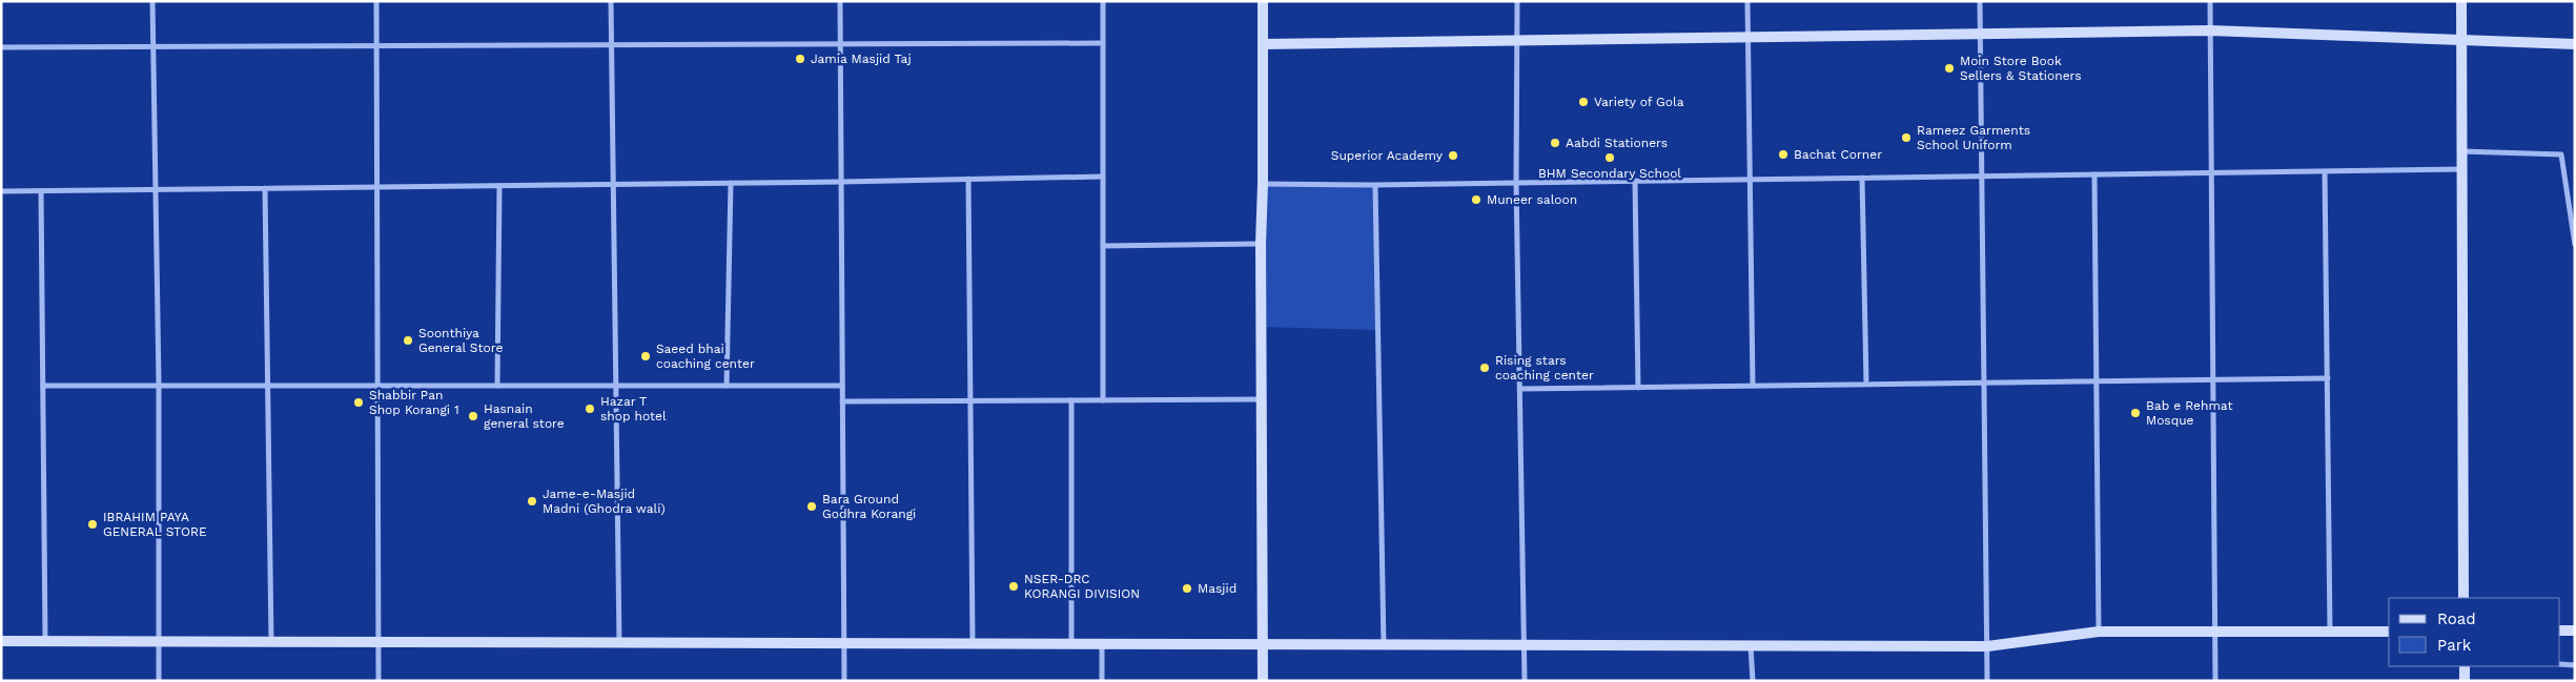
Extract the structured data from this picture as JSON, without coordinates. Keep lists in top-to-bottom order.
{
  "places": [
    "Jamia Masjid Taj",
    "Moin Store Book Sellers & Stationers",
    "Variety of Gola",
    "Rameez Garments School Uniform",
    "Aabdi Stationers",
    "Bachat Corner",
    "Superior Academy",
    "BHM Secondary School",
    "Muneer saloon",
    "Soonthiya General Store",
    "Saeed bhai coaching center",
    "Rising stars coaching center",
    "Shabbir Pan Shop Korangi 1",
    "Hazar T shop hotel",
    "Bab e Rehmat Mosque",
    "Hasnain general store",
    "Jame-e-Masjid Madni (Ghodra wali)",
    "Bara Ground Godhra Korangi",
    "IBRAHIM PAYA GENERAL STORE",
    "NSER-DRC KORANGI DIVISION",
    "Masjid"
  ],
  "legend": ["Road", "Park"]
}
